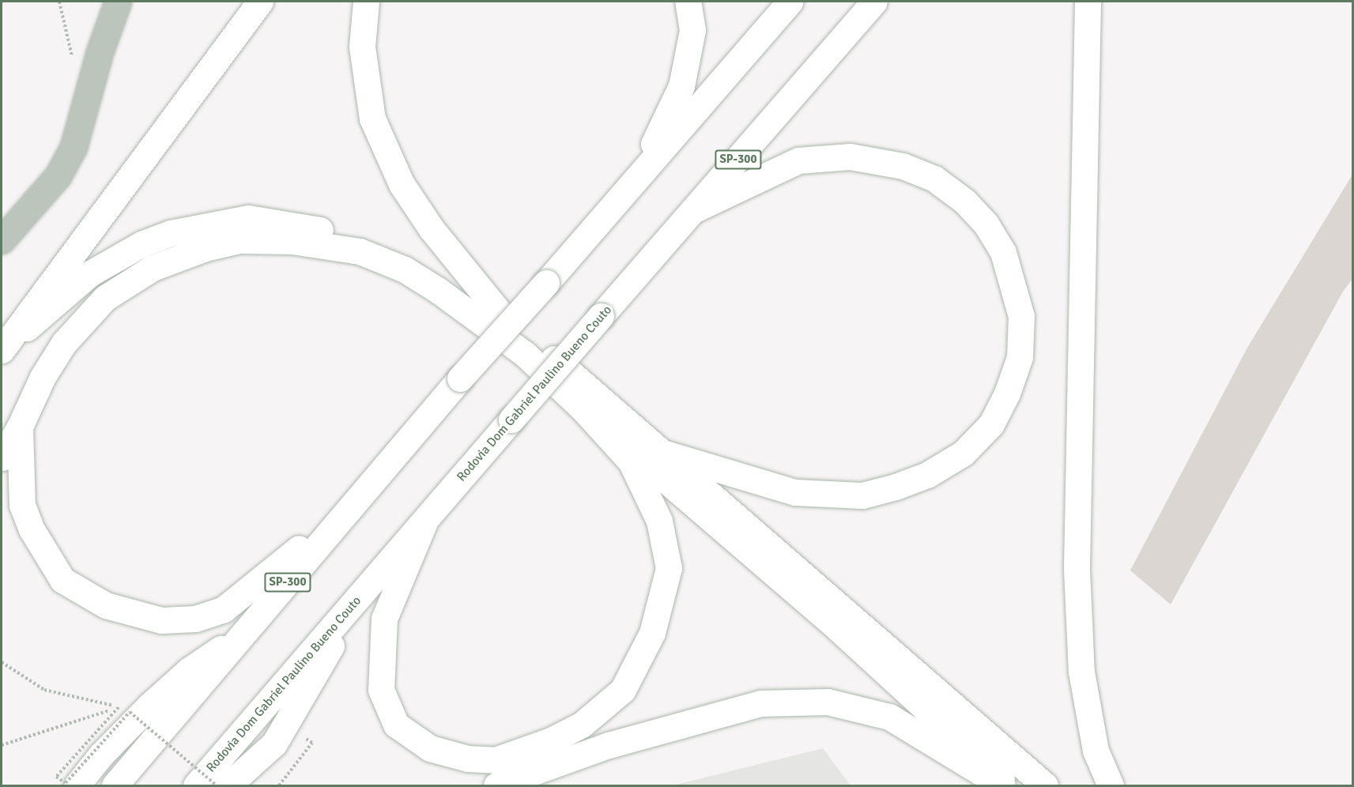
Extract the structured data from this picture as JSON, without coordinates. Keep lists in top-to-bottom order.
{
  "streets": {
    "main road": ["SP-300", "Rodovia Dom Gabriel Paulino Bueno Couto"]
  }
}
